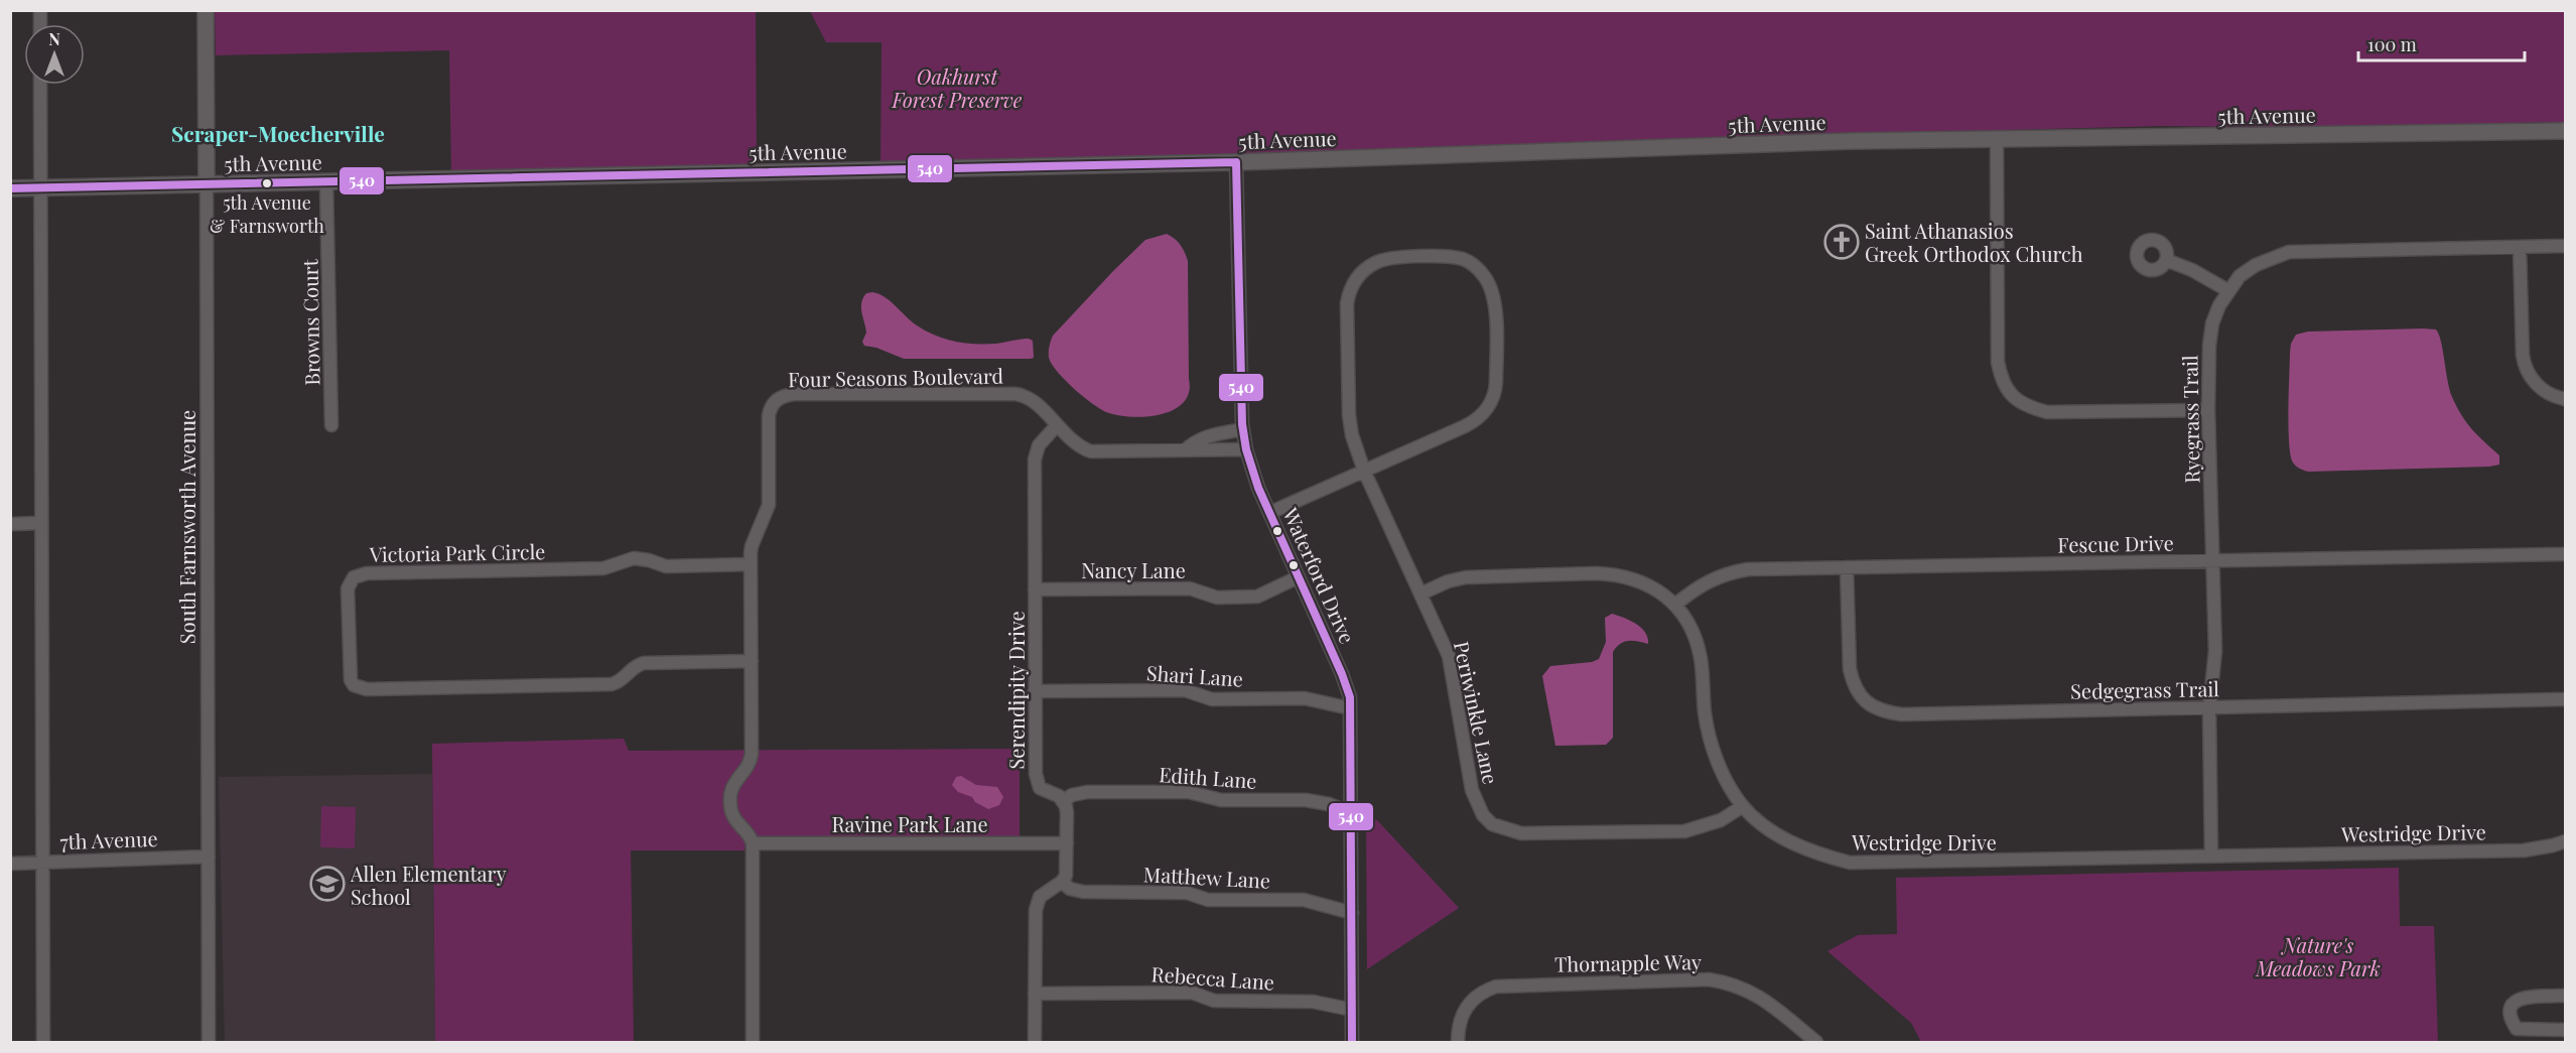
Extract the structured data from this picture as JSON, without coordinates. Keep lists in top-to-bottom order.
{
  "streets": {
    "street": [
      "5th Avenue",
      "Browns Court",
      "Four Seasons Boulevard",
      "Ryegrass Trail",
      "South Farnsworth Avenue",
      "Fescue Drive",
      "Victoria Park Circle",
      "Nancy Lane",
      "Waterford Drive",
      "Shari Lane",
      "Sedgegrass Trail",
      "Serendipity Drive",
      "Periwinkle Lane",
      "Edith Lane",
      "Ravine Park Lane",
      "Westridge Drive",
      "7th Avenue",
      "Matthew Lane",
      "Thornapple Way",
      "Rebecca Lane"
    ]
  },
  "crossings": [
    ["5th Avenue", "Browns Court"],
    ["5th Avenue", "South Farnsworth Avenue"],
    ["5th Avenue", "Waterford Drive"],
    ["Four Seasons Boulevard", "Victoria Park Circle"],
    ["Four Seasons Boulevard", "Waterford Drive"],
    ["Four Seasons Boulevard", "Serendipity Drive"],
    ["Four Seasons Boulevard", "Ravine Park Lane"],
    ["Ryegrass Trail", "Fescue Drive"],
    ["Ryegrass Trail", "Sedgegrass Trail"],
    ["Ryegrass Trail", "Westridge Drive"],
    ["South Farnsworth Avenue", "7th Avenue"],
    ["Fescue Drive", "Sedgegrass Trail"],
    ["Fescue Drive", "Westridge Drive"],
    ["Nancy Lane", "Waterford Drive"],
    ["Nancy Lane", "Serendipity Drive"],
    ["Waterford Drive", "Shari Lane"],
    ["Waterford Drive", "Edith Lane"],
    ["Waterford Drive", "Matthew Lane"],
    ["Waterford Drive", "Rebecca Lane"],
    ["Shari Lane", "Serendipity Drive"],
    ["Serendipity Drive", "Edith Lane"],
    ["Periwinkle Lane", "Westridge Drive"]
  ],
  "districts": ["Scraper-Moecherville"],
  "parks": ["Oakhurst Forest Preserve", "Nature's Meadows Park"],
  "places": {
    "other": ["5th Avenue & Farnsworth"],
    "church": ["Saint Athanasios Greek Orthodox Church"],
    "school or university": ["Allen Elementary School"]
  },
  "lines": ["transit line 540"],
  "scale_bar": "100 m",
  "north": "top"
}
